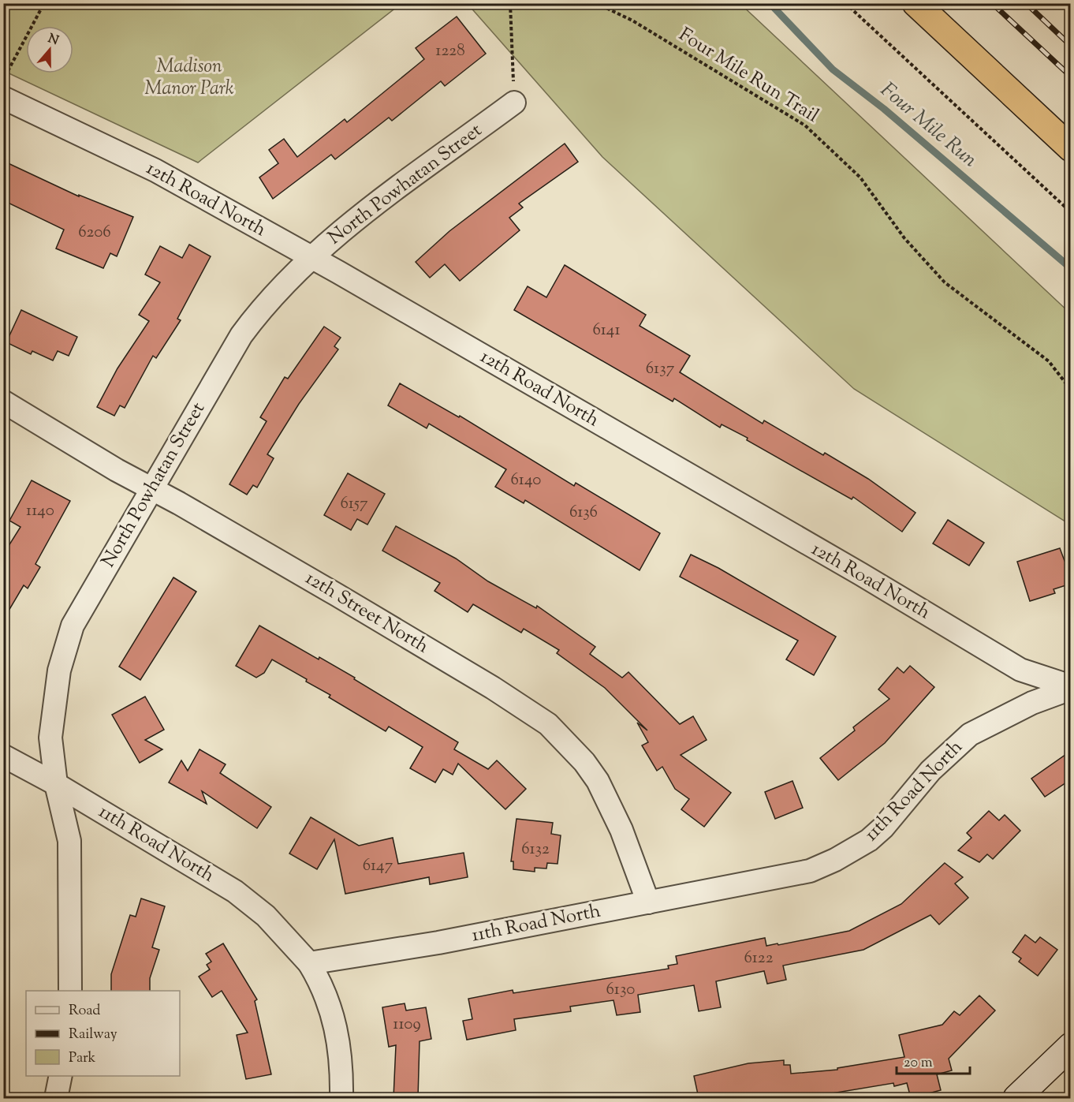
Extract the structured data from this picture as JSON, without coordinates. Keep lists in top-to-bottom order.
{
  "streets": {
    "street": [
      "North Powhatan Street",
      "12th Road North",
      "12th Street North",
      "11th Road North"
    ],
    "path": ["Four Mile Run Trail"]
  },
  "crossings": [
    ["North Powhatan Street", "12th Road North"],
    ["North Powhatan Street", "12th Street North"],
    ["North Powhatan Street", "11th Road North"],
    ["12th Road North", "11th Road North"],
    ["12th Street North", "11th Road North"]
  ],
  "water": ["Four Mile Run"],
  "parks": ["Madison Manor Park"],
  "house_numbers": [
    "1228",
    "6206",
    "6141",
    "6137",
    "6140",
    "6157",
    "1140",
    "6136",
    "6132",
    "6147",
    "6122",
    "6130",
    "1109"
  ],
  "legend": ["Road", "Railway", "Park"],
  "scale_bar": "20 m",
  "north": "top"
}
